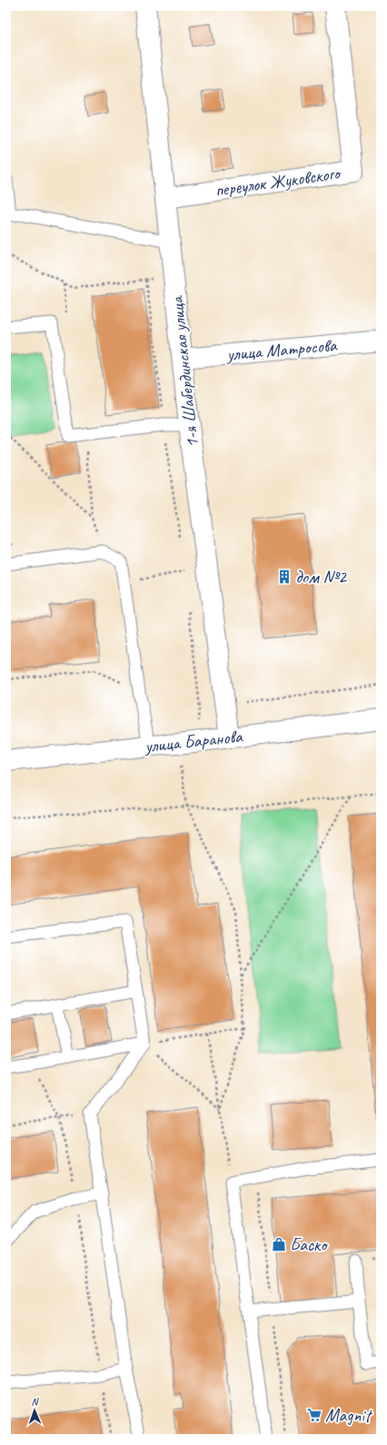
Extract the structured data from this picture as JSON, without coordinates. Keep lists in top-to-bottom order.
{
  "streets": {
    "street": [
      "переулок Жуковского",
      "улица Матросова",
      "1-я Шабердинская улица",
      "улица Баранова"
    ]
  },
  "crossings": [
    ["переулок Жуковского", "1-я Шабердинская улица"],
    ["улица Матросова", "1-я Шабердинская улица"],
    ["1-я Шабердинская улица", "улица Баранова"]
  ],
  "places": {
    "building": ["дом №2"],
    "shop": ["Баско"],
    "supermarket": ["Magnit"]
  },
  "north": "top"
}
